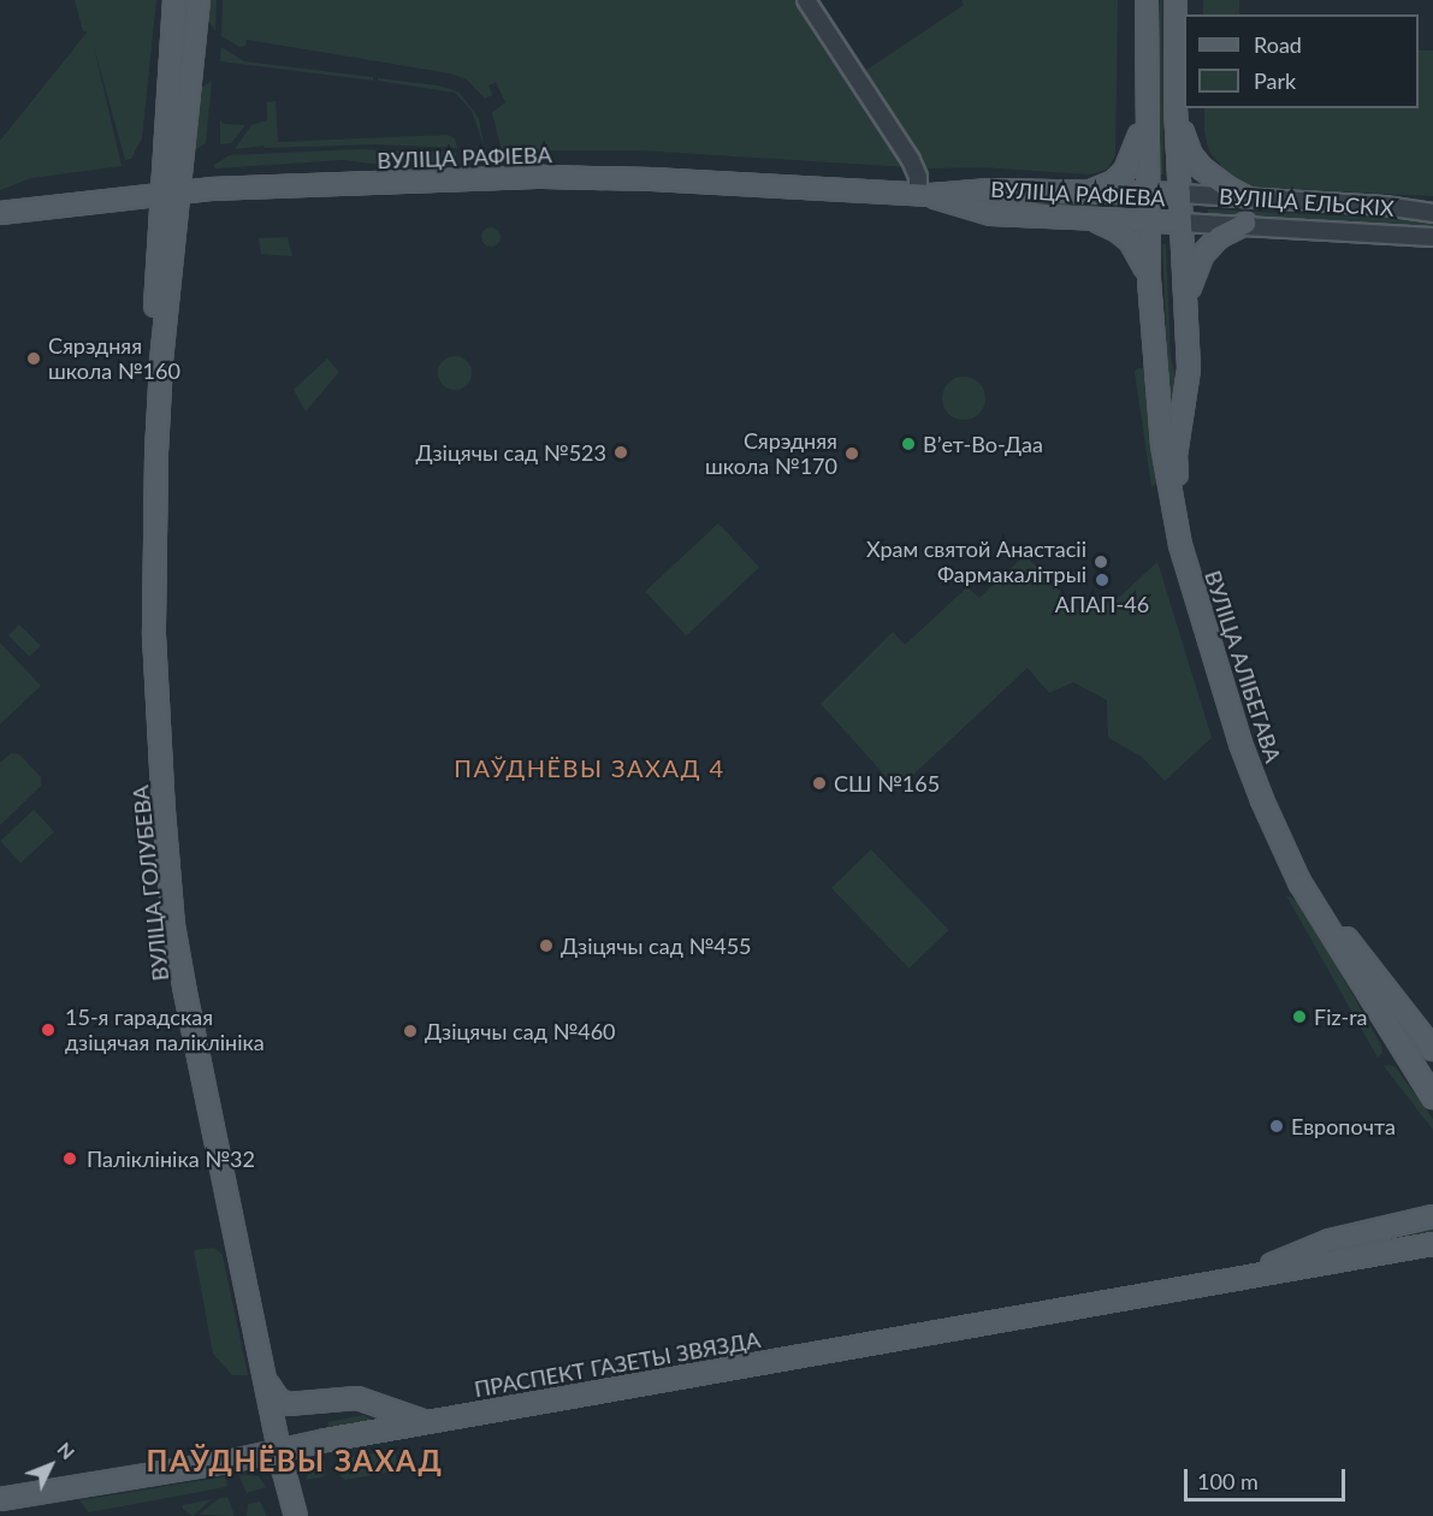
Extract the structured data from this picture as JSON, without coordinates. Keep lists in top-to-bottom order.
{
  "streets": {
    "main road": [
      "ВУЛІЦА РАФІЕВА",
      "ВУЛІЦА АЛІБЕГАВА",
      "ВУЛІЦА ГОЛУБЕВА",
      "ПРАСПЕКТ ГАЗЕТЫ ЗВЯЗДА"
    ],
    "street": ["ВУЛІЦА ЕЛЬСКІХ"]
  },
  "crossings": [
    ["ВУЛІЦА РАФІЕВА", "ВУЛІЦА ЕЛЬСКІХ"],
    ["ВУЛІЦА РАФІЕВА", "ВУЛІЦА АЛІБЕГАВА"],
    ["ВУЛІЦА РАФІЕВА", "ВУЛІЦА ГОЛУБЕВА"],
    ["ВУЛІЦА ЕЛЬСКІХ", "ВУЛІЦА АЛІБЕГАВА"],
    ["ВУЛІЦА ГОЛУБЕВА", "ПРАСПЕКТ ГАЗЕТЫ ЗВЯЗДА"]
  ],
  "districts": ["ПАЎДНЁВЫ ЗАХАД 4", "ПАЎДНЁВЫ ЗАХАД"],
  "places": [
    "Сярэдняя школа №160",
    "Вʼет-Во-Даа",
    "Дзіцячы сад №523",
    "Сярэдняя школа №170",
    "Храм святой Анастасіі Фармакалітрыі",
    "АПАП-46",
    "СШ №165",
    "Дзіцячы сад №455",
    "Fiz-ra",
    "15-я гарадская дзіцячая паліклініка",
    "Дзіцячы сад №460",
    "Европочта",
    "Паліклініка №32"
  ],
  "legend": ["Road", "Park"],
  "scale_bar": "100 m",
  "north": "top right"
}
